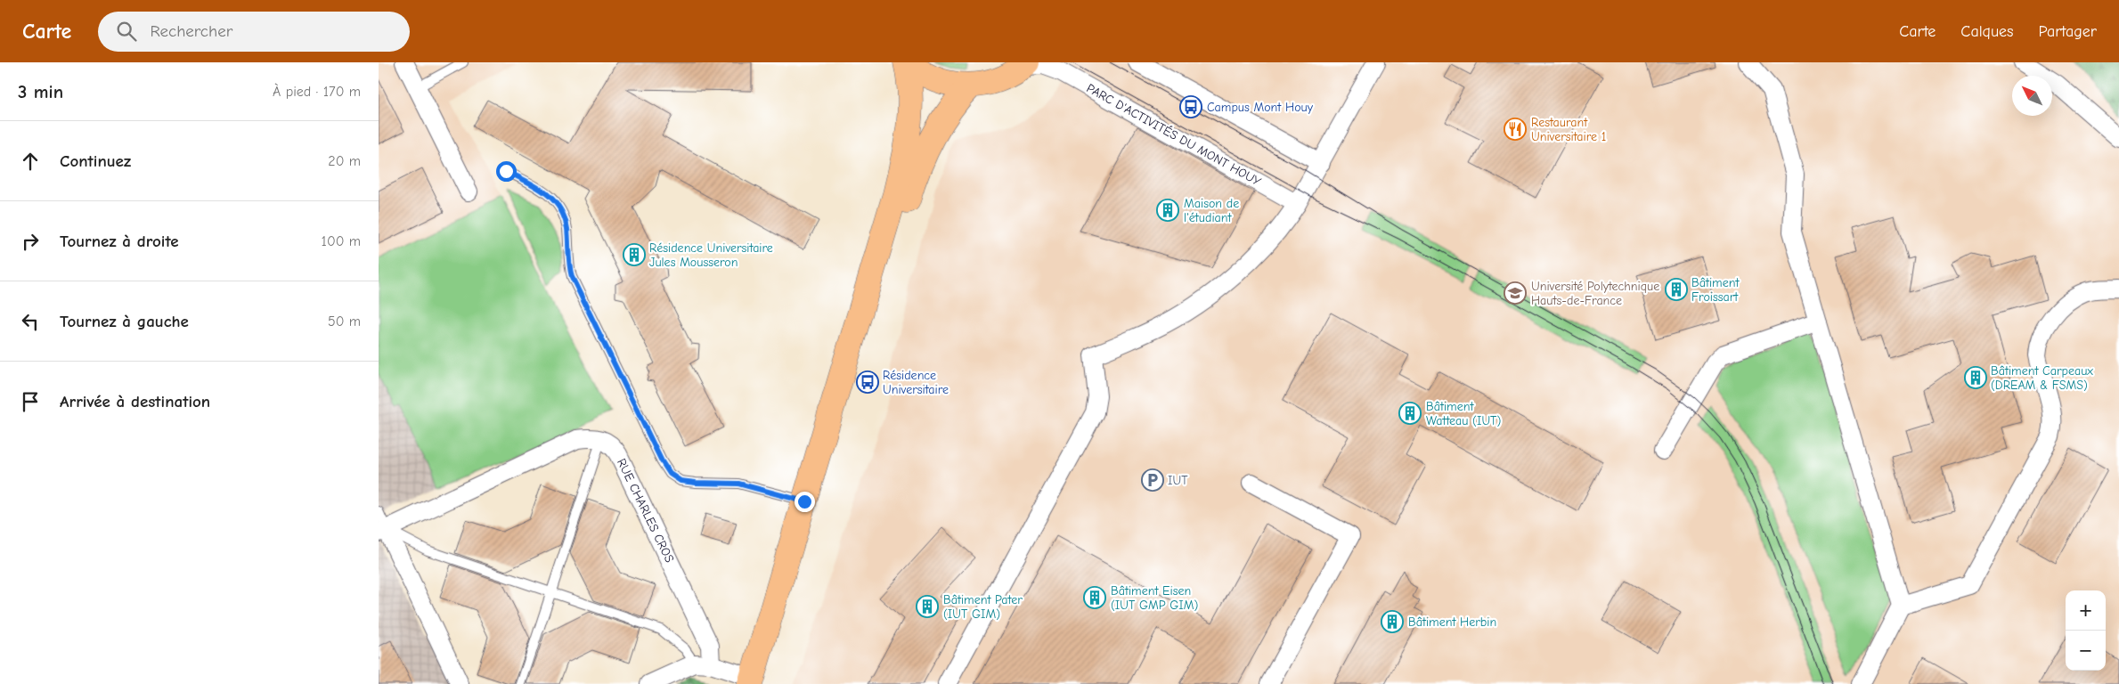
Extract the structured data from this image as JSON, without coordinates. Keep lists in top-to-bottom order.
{
  "streets": {
    "street": ["PARC D'ACTIVITÉS DU MONT HOUY", "RUE CHARLES CROS"]
  },
  "places": {
    "bus stop": ["Campus Mont Houy", "Résidence Universitaire"],
    "restaurant": ["Restaurant Universitaire 1"],
    "building": [
      "Maison de l'étudiant",
      "Résidence Universitaire Jules Mousseron",
      "Bâtiment Froissart",
      "Bâtiment Carpeaux (DREAM & FSMS)",
      "Bâtiment Watteau (IUT)",
      "Bâtiment Eisen (IUT GMP GIM)",
      "Bâtiment Pater (IUT GIM)",
      "Bâtiment Herbin"
    ],
    "school or university": ["Université Polytechnique Hauts-de-France"],
    "parking": ["IUT"]
  },
  "north": "top left",
  "page": {
    "header": "Carte",
    "search": "Rechercher",
    "nav": ["Carte", "Calques", "Partager"],
    "heading": ["3 min", "À pied · 170 m"],
    "list": [
      ["Continuez", "20 m"],
      ["Tournez à droite", "100 m"],
      ["Tournez à gauche", "50 m"],
      "Arrivée à destination"
    ],
    "map_buttons": ["+", "−"]
  }
}
